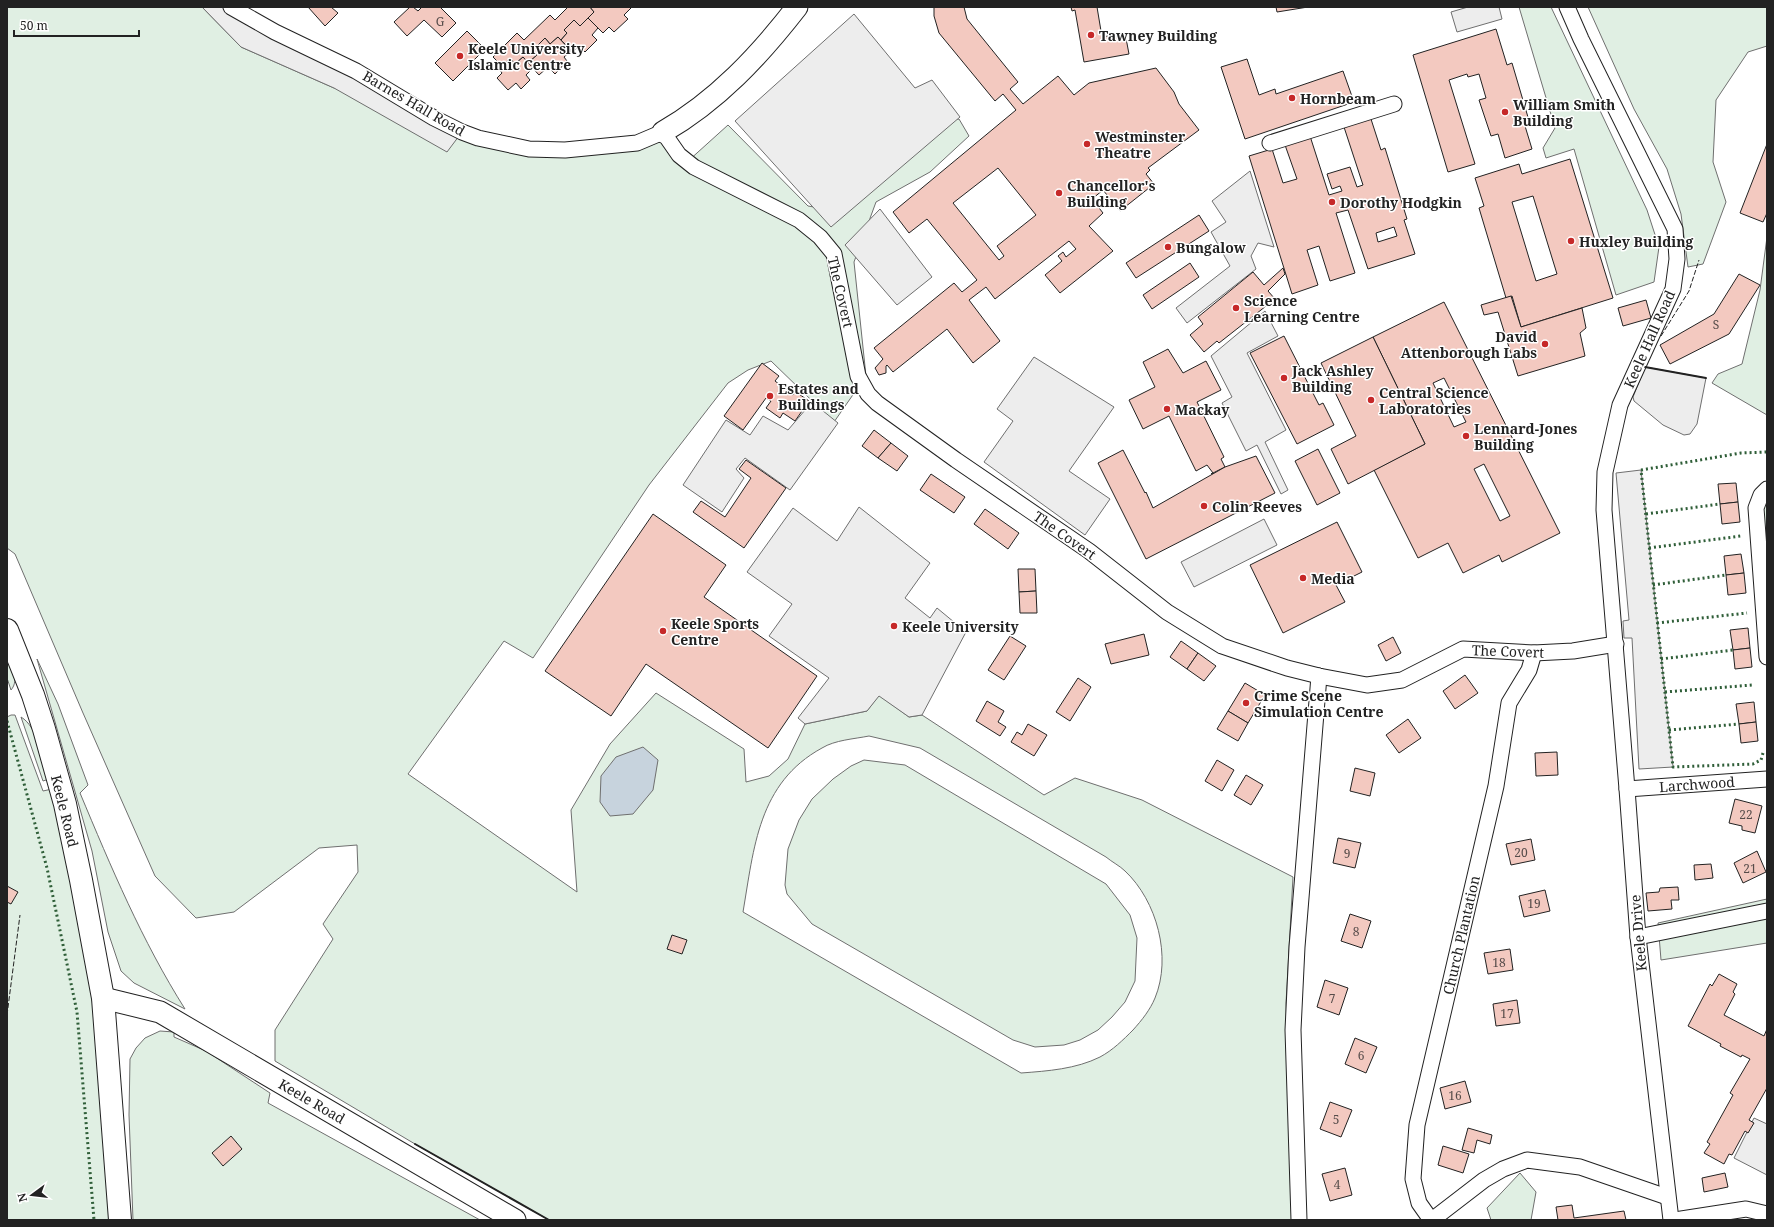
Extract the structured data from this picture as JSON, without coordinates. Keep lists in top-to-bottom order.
{
  "streets": {
    "main road": ["Keele Road"],
    "street": [
      "Barnes Hall Road",
      "The Covert",
      "Keele Hall Road",
      "Larchwood",
      "Keele Drive",
      "Church Plantation"
    ]
  },
  "crossings": [
    ["Barnes Hall Road", "The Covert"],
    ["The Covert", "Keele Hall Road"],
    ["The Covert", "Keele Drive"],
    ["The Covert", "Church Plantation"],
    ["Keele Hall Road", "Keele Drive"],
    ["Larchwood", "Keele Drive"],
    ["Keele Drive", "Church Plantation"]
  ],
  "places": [
    "Tawney Building",
    "Keele University Islamic Centre",
    "Hornbeam",
    "William Smith Building",
    "Westminster Theatre",
    "Chancellor's Building",
    "Dorothy Hodgkin",
    "Huxley Building",
    "Bungalow",
    "Science Learning Centre",
    "David Attenborough Labs",
    "Jack Ashley Building",
    "Estates and Buildings",
    "Central Science Laboratories",
    "Mackay",
    "Lennard-Jones Building",
    "Colin Reeves",
    "Media",
    "Keele University",
    "Keele Sports Centre",
    "Crime Scene Simulation Centre"
  ],
  "house_numbers": [
    "G",
    "S",
    "22",
    "20",
    "9",
    "21",
    "19",
    "8",
    "18",
    "7",
    "17",
    "6",
    "16",
    "5",
    "4"
  ],
  "scale_bar": "50 m",
  "north": "left"
}
